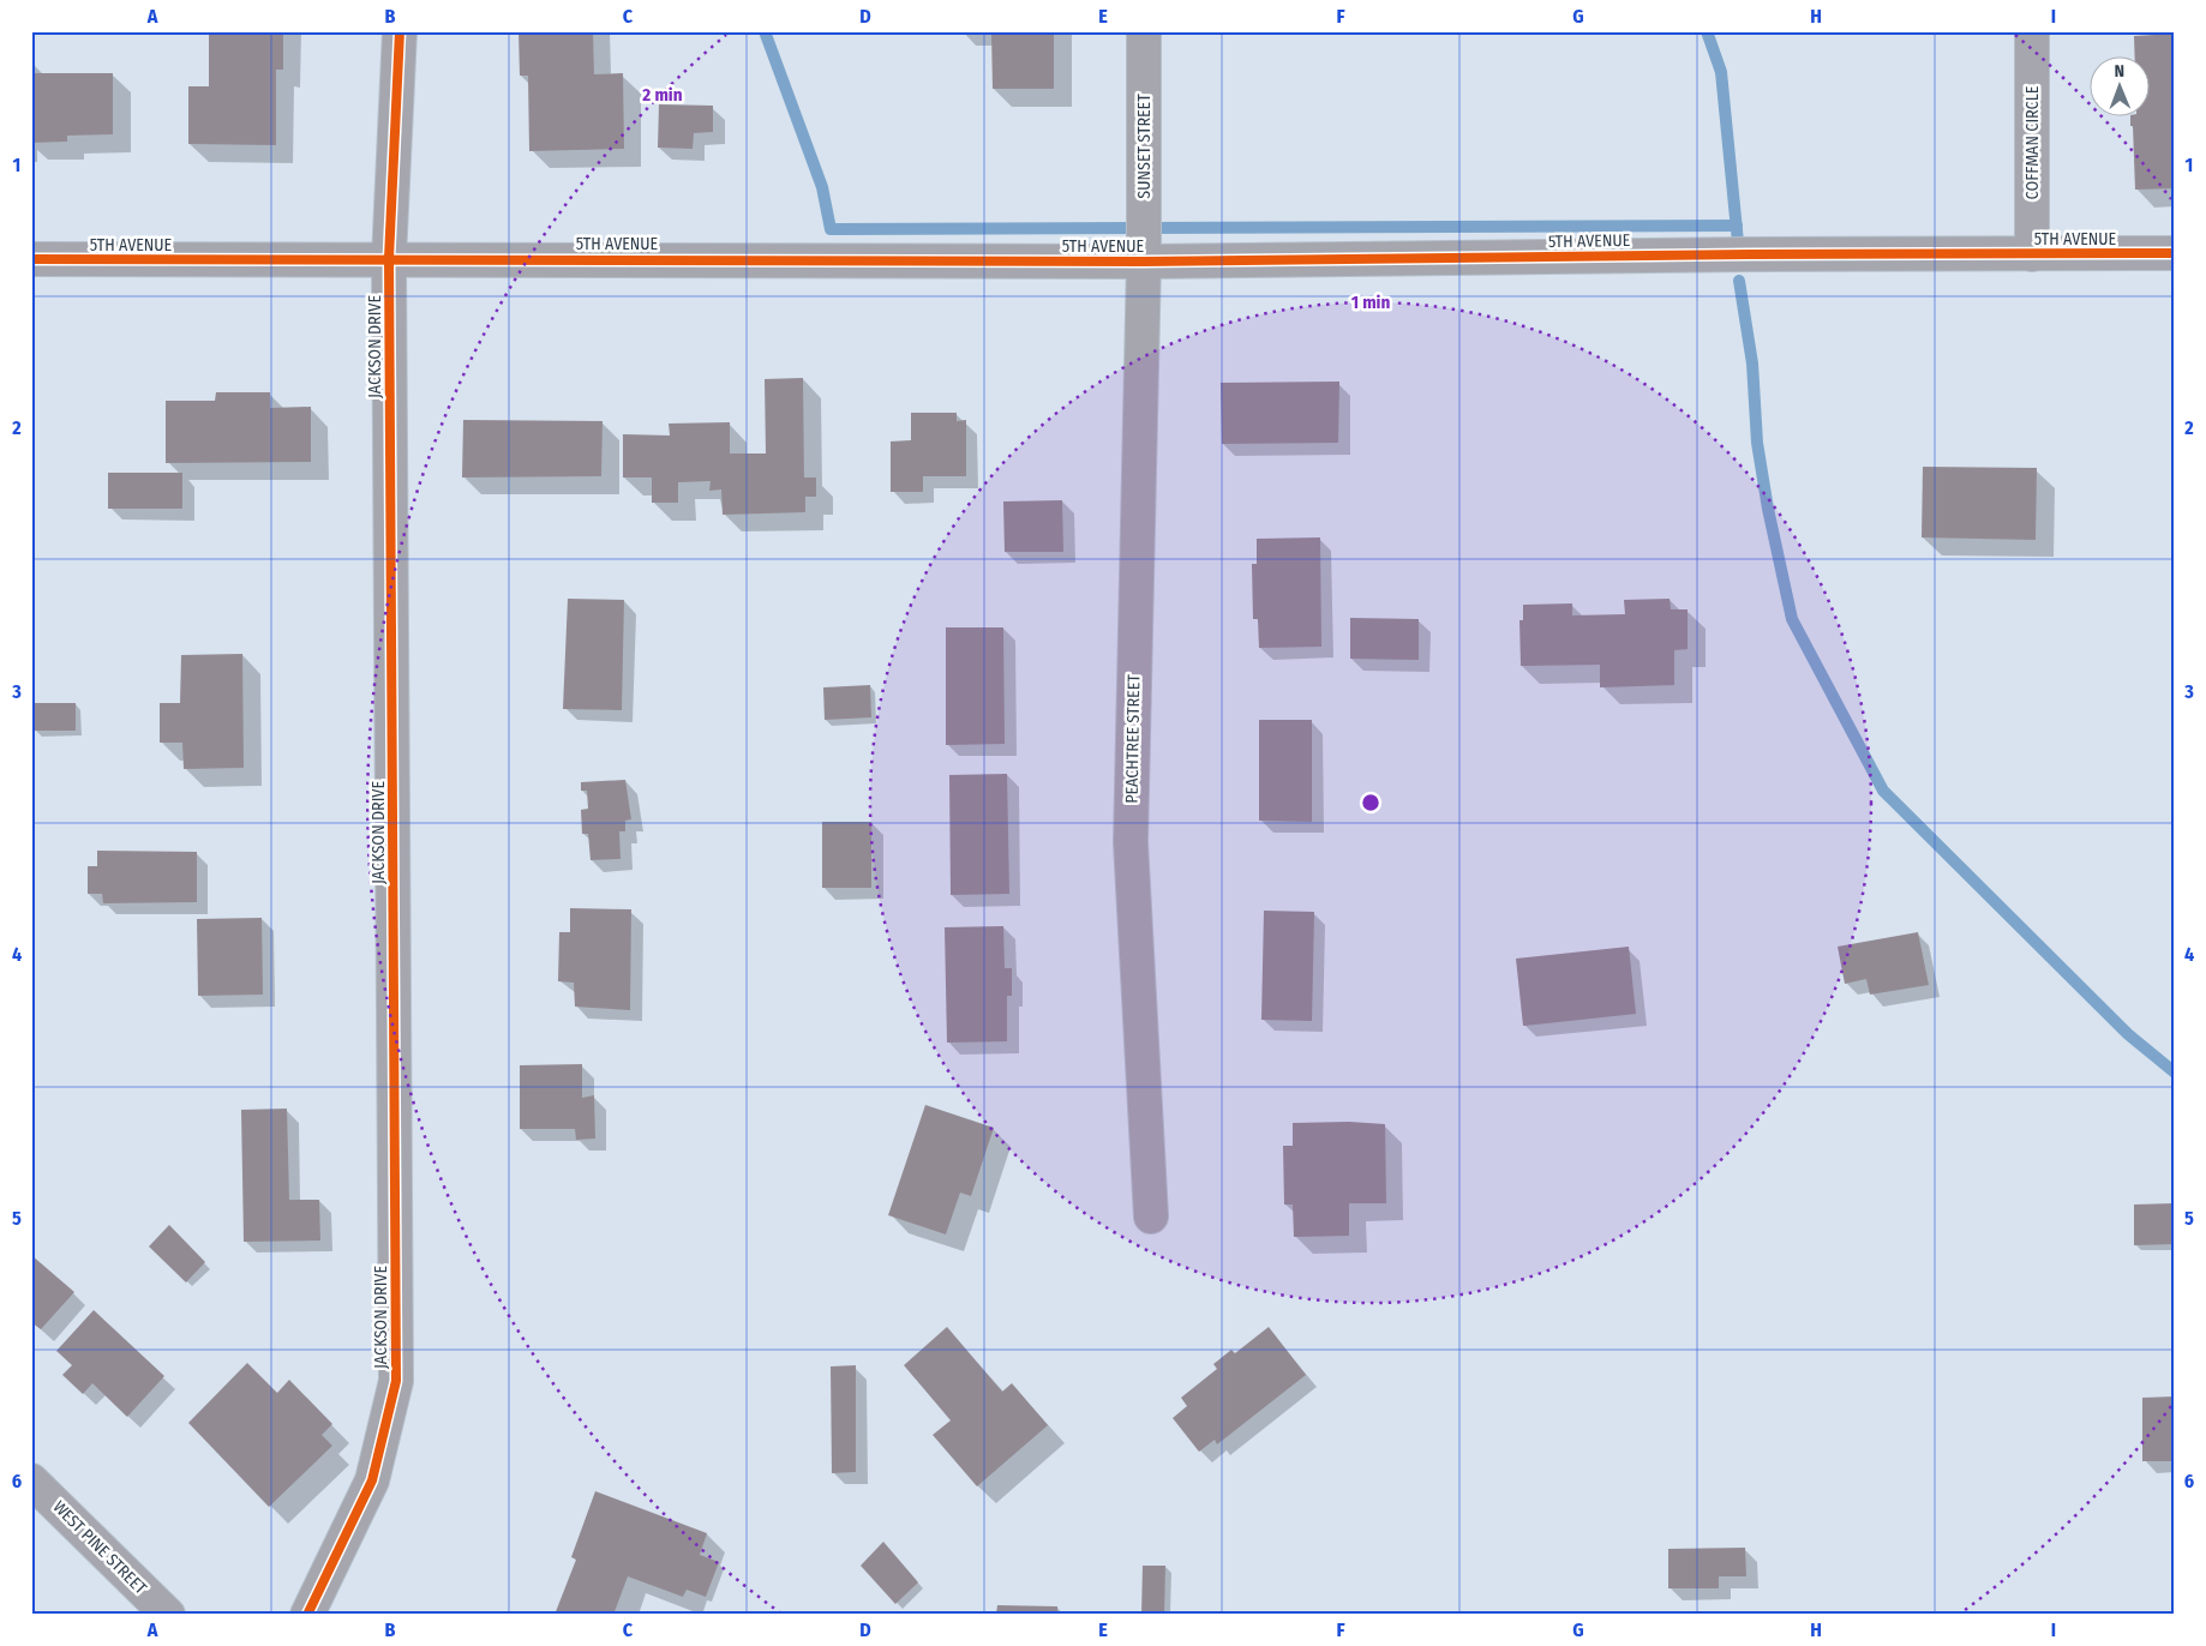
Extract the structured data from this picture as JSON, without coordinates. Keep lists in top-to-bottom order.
{
  "streets": {
    "street": [
      "COFFMAN CIRCLE",
      "SUNSET STREET",
      "5TH AVENUE",
      "JACKSON DRIVE",
      "PEACHTREE STREET",
      "WEST PINE STREET"
    ]
  },
  "crossings": [
    ["COFFMAN CIRCLE", "5TH AVENUE"],
    ["SUNSET STREET", "5TH AVENUE"],
    ["SUNSET STREET", "PEACHTREE STREET"],
    ["5TH AVENUE", "JACKSON DRIVE"],
    ["5TH AVENUE", "PEACHTREE STREET"]
  ],
  "north": "top",
  "grid": {
    "columns": [
      "A",
      "B",
      "C",
      "D",
      "E",
      "F",
      "G",
      "H",
      "I"
    ],
    "rows": [
      "1",
      "2",
      "3",
      "4",
      "5",
      "6"
    ]
  },
  "rings": ["2 min", "1 min"]
}
